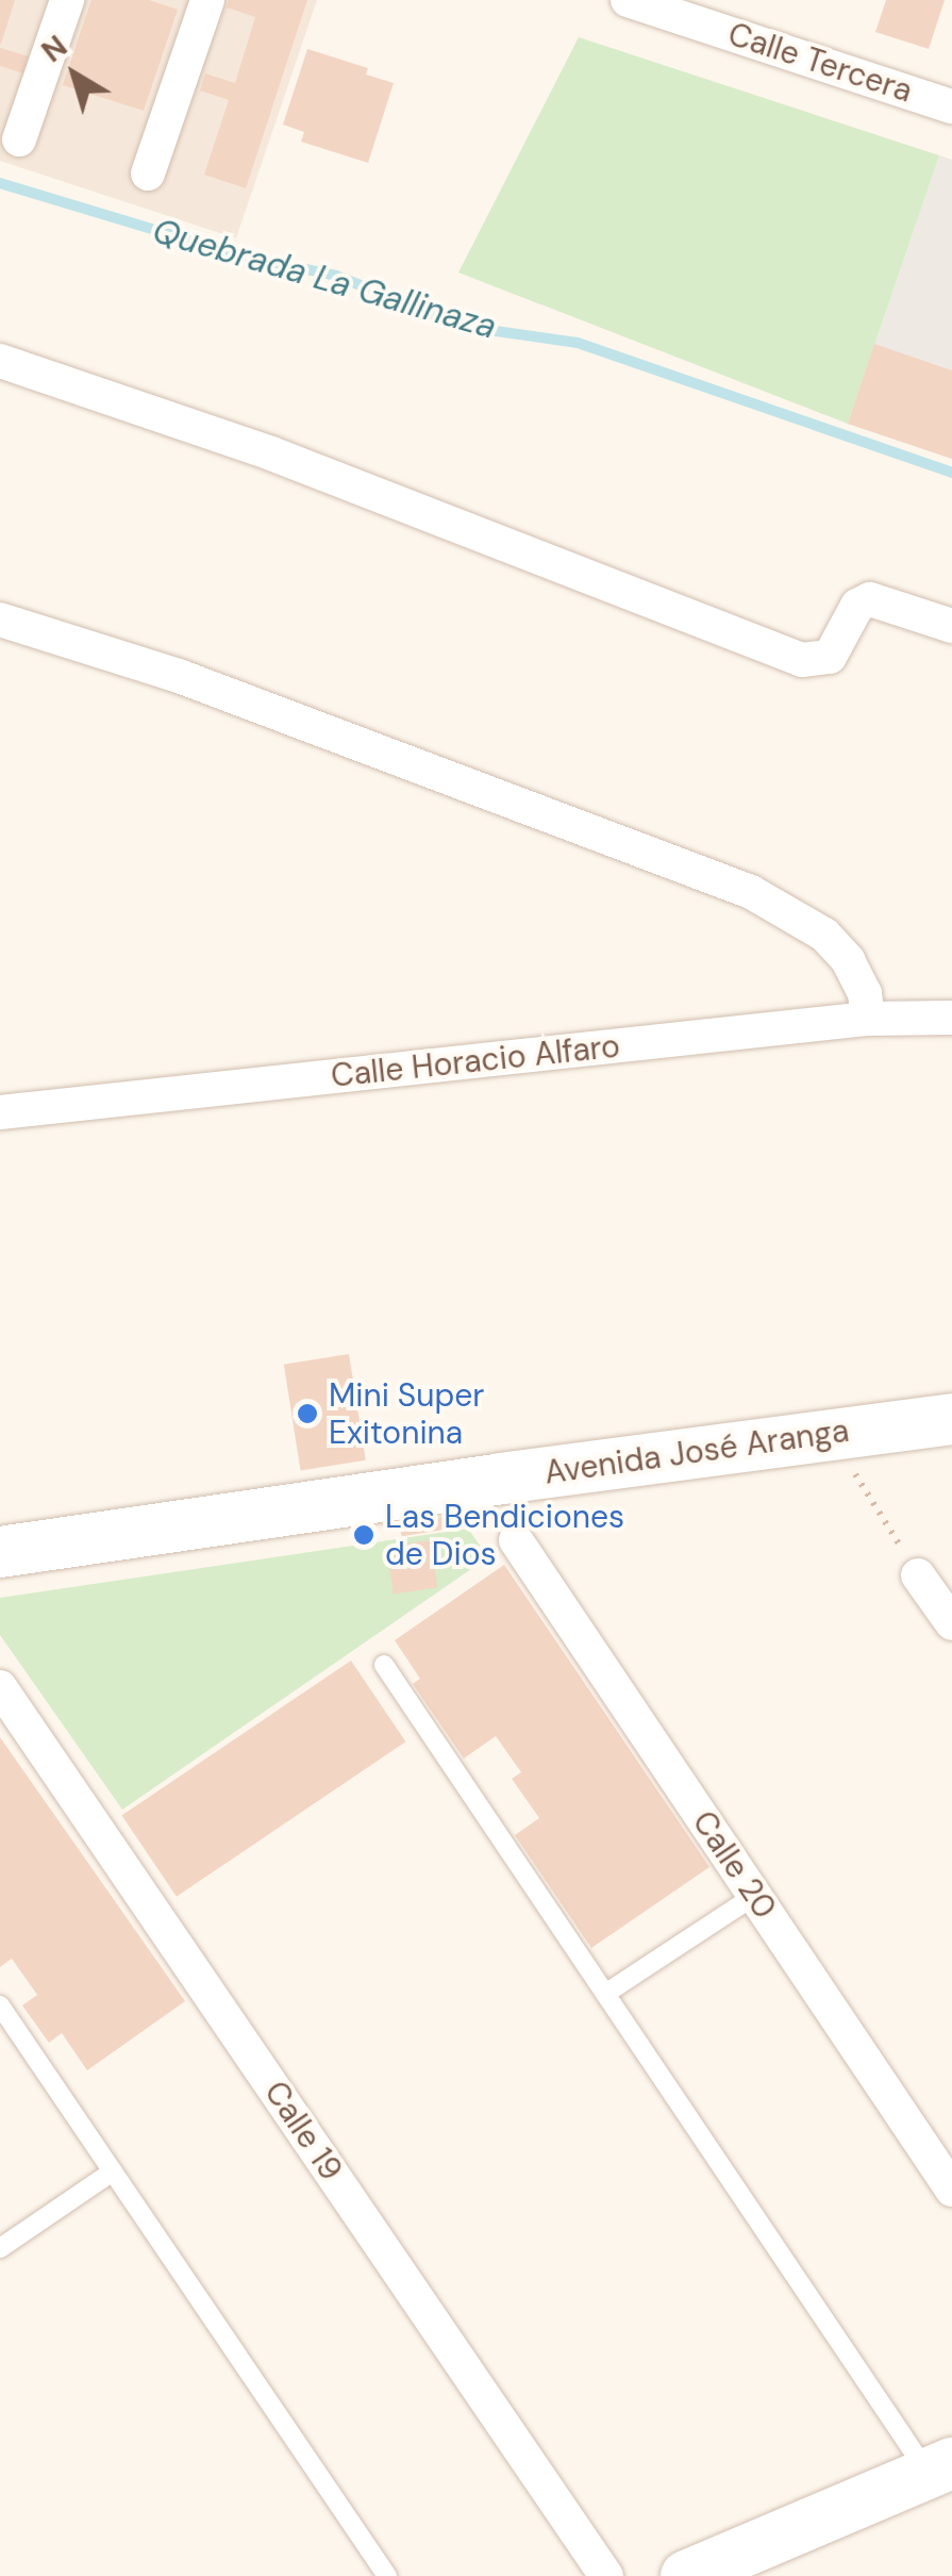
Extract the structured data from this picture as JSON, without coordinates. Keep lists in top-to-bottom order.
{
  "streets": {
    "street": [
      "Calle Tercera",
      "Calle Horacio Alfaro",
      "Avenida José Aranga",
      "Calle 20",
      "Calle 19"
    ]
  },
  "water": ["Quebrada La Gallinaza"],
  "places": ["Mini Super Exitonina", "Las Bendiciones de Dios"],
  "north": "top left"
}
